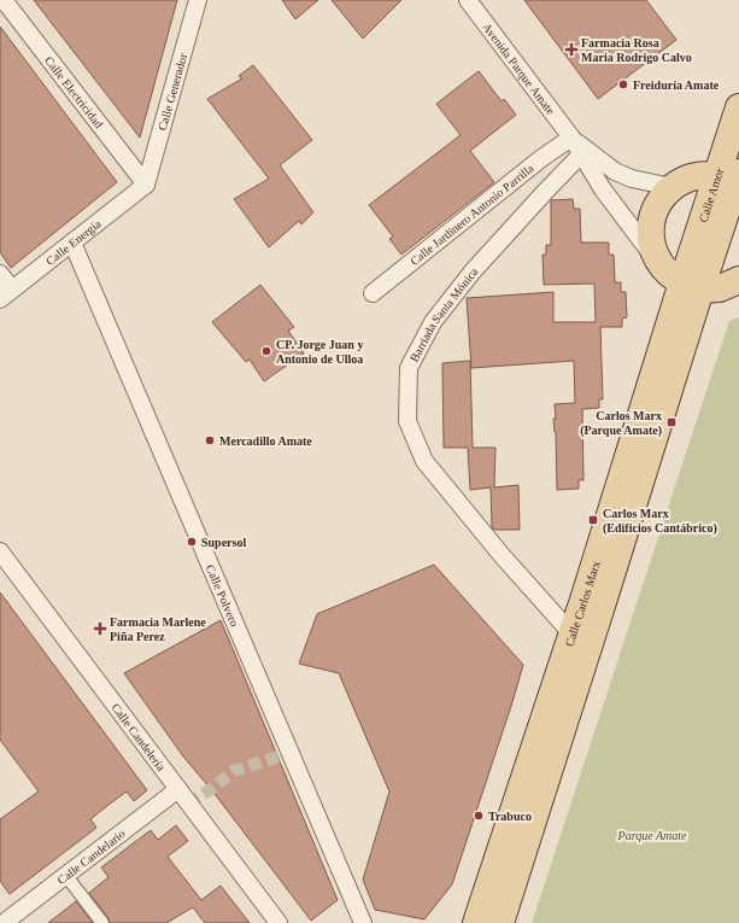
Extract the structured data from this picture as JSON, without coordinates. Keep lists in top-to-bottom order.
{
  "streets": {
    "main road": ["Calle Amor", "Calle Carlos Marx"],
    "street": [
      "Avenida Parque Amate",
      "Calle Electricidad",
      "Calle Generador",
      "Calle Jardinero Antonio Parrilla",
      "Calle Energía",
      "Barriada Santa Mónica",
      "Calle Polvero",
      "Calle Candelería",
      "Calle Candelario"
    ]
  },
  "crossings": [
    ["Avenida Parque Amate", "Calle Amor"],
    ["Avenida Parque Amate", "Calle Jardinero Antonio Parrilla"],
    ["Avenida Parque Amate", "Barriada Santa Mónica"],
    ["Avenida Parque Amate", "Calle Carlos Marx"],
    ["Calle Electricidad", "Calle Generador"],
    ["Calle Electricidad", "Calle Energía"],
    ["Calle Generador", "Calle Energía"],
    ["Calle Amor", "Calle Carlos Marx"],
    ["Calle Energía", "Calle Polvero"],
    ["Barriada Santa Mónica", "Calle Carlos Marx"],
    ["Calle Candelería", "Calle Candelario"]
  ],
  "parks": ["Parque Amate"],
  "places": {
    "health": ["Farmacia Rosa Maria Rodrigo Calvo", "Farmacia Marlene Piña Perez"],
    "other": [
      "Freiduría Amate",
      "CP. Jorge Juan y Antonio de Ulloa",
      "Mercadillo Amate",
      "Supersol",
      "Trabuco"
    ],
    "transit": ["Carlos Marx (Parque Amate)", "Carlos Marx (Edificios Cantábrico)"]
  }
}
